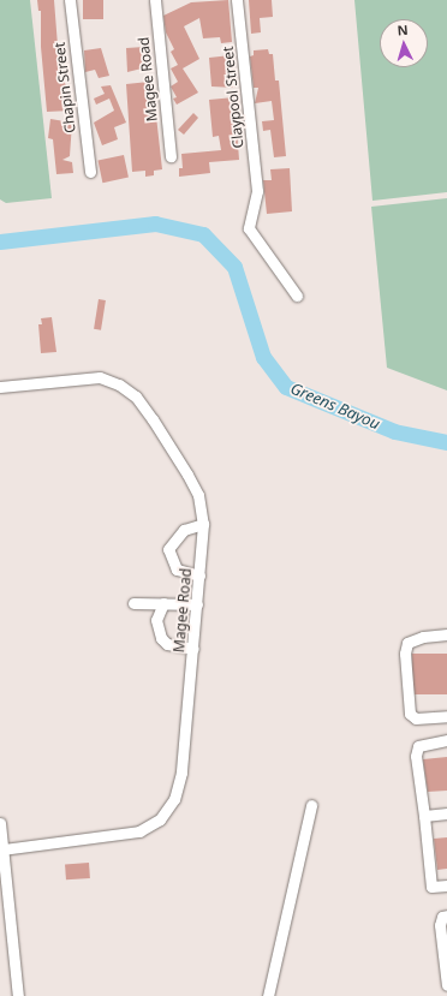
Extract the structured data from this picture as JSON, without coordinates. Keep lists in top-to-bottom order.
{
  "streets": {
    "street": ["Magee Road", "Chapin Street", "Claypool Street"]
  },
  "water": ["Greens Bayou"],
  "north": "top"
}
